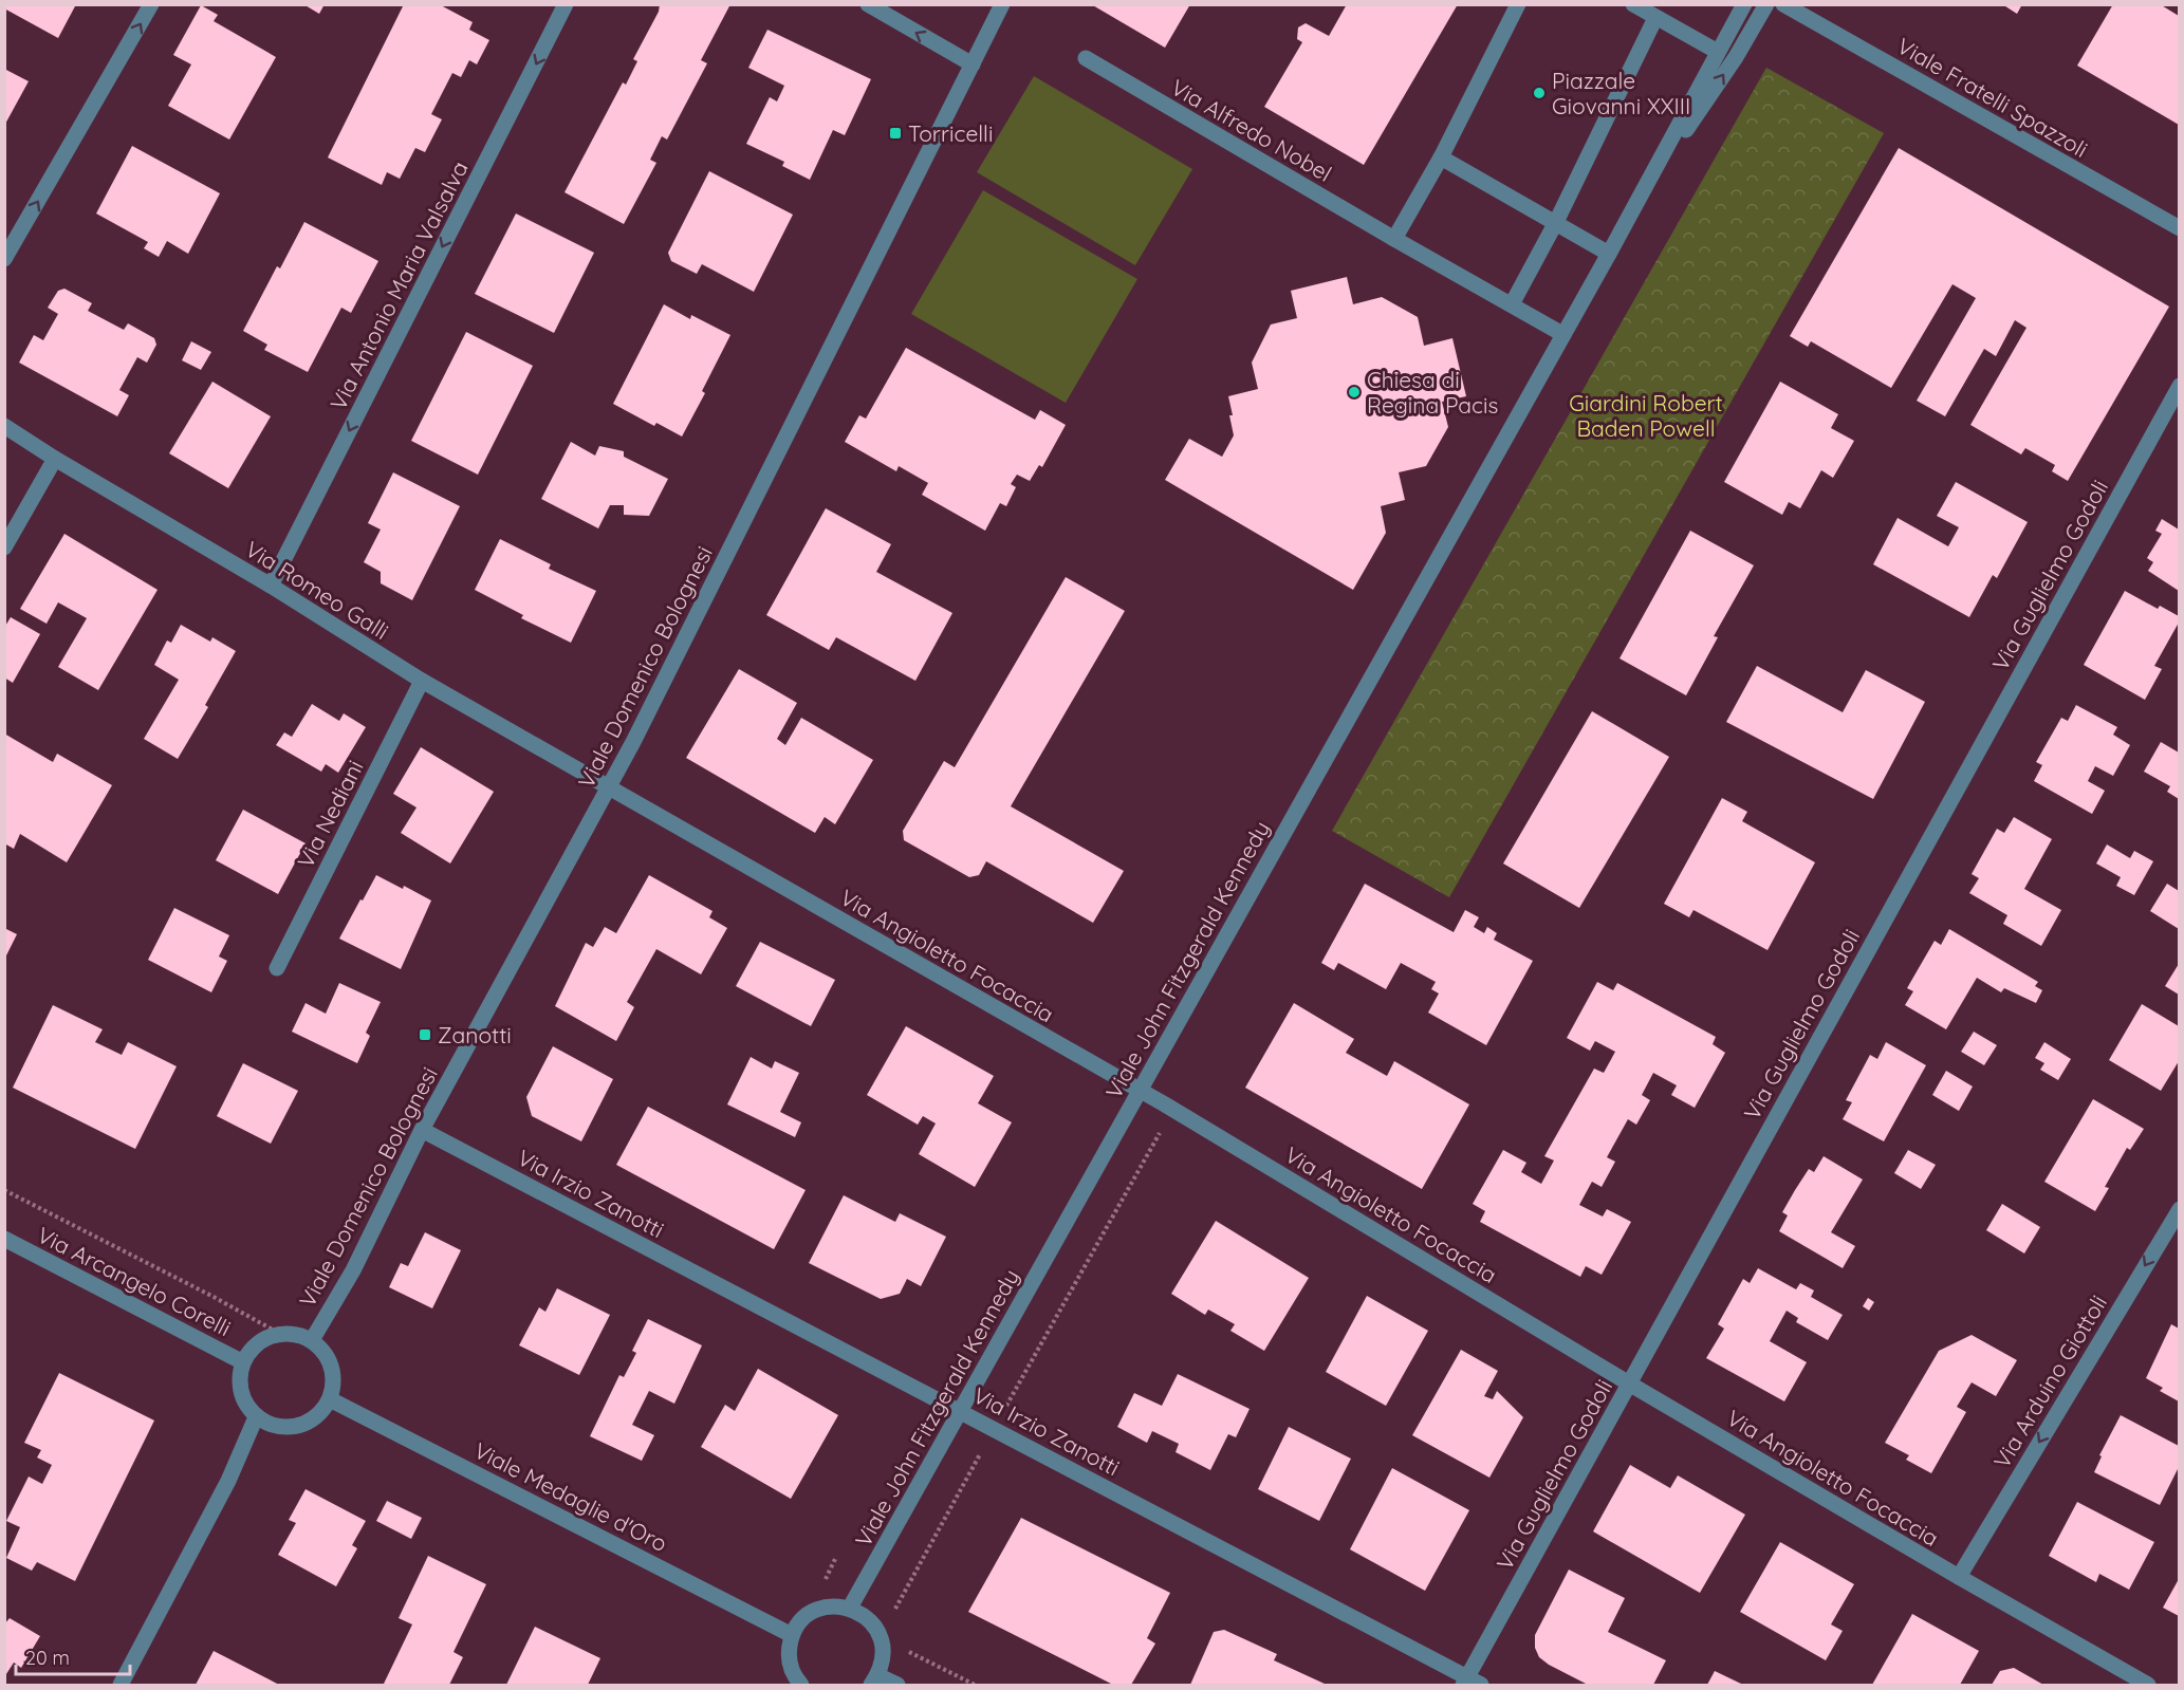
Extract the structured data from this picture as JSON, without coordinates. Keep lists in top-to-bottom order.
{
  "streets": {
    "street": [
      "Viale Fratelli Spazzoli",
      "Via Alfredo Nobel",
      "Via Antonio Maria Valsalva",
      "Via Guglielmo Godoli",
      "Via Romeo Galli",
      "Viale Domenico Bolognesi",
      "Via Nediani",
      "Via Angioletto Focaccia",
      "Viale John Fitzgerald Kennedy",
      "Via Irzio Zanotti",
      "Via Arcangelo Corelli",
      "Via Arduino Giottoli",
      "Viale Medaglie d'Oro"
    ]
  },
  "crossings": [
    ["Via Alfredo Nobel", "Viale John Fitzgerald Kennedy"],
    ["Via Antonio Maria Valsalva", "Via Romeo Galli"],
    ["Via Guglielmo Godoli", "Via Angioletto Focaccia"],
    ["Via Guglielmo Godoli", "Via Irzio Zanotti"],
    ["Via Romeo Galli", "Viale Domenico Bolognesi"],
    ["Via Romeo Galli", "Via Nediani"],
    ["Via Romeo Galli", "Via Angioletto Focaccia"],
    ["Viale Domenico Bolognesi", "Via Angioletto Focaccia"],
    ["Viale Domenico Bolognesi", "Via Irzio Zanotti"],
    ["Viale Domenico Bolognesi", "Via Arcangelo Corelli"],
    ["Viale Domenico Bolognesi", "Viale Medaglie d'Oro"],
    ["Via Angioletto Focaccia", "Viale John Fitzgerald Kennedy"],
    ["Via Angioletto Focaccia", "Via Arduino Giottoli"],
    ["Viale John Fitzgerald Kennedy", "Via Irzio Zanotti"],
    ["Via Arcangelo Corelli", "Viale Medaglie d'Oro"]
  ],
  "one_way": ["Via Antonio Maria Valsalva", "Via Arduino Giottoli"],
  "parks": ["Giardini Robert Baden Powell"],
  "places": {
    "other": ["Piazzale Giovanni XXIII", "Chiesa di Regina Pacis"],
    "transit": ["Torricelli", "Zanotti"]
  },
  "scale_bar": "20 m"
}
